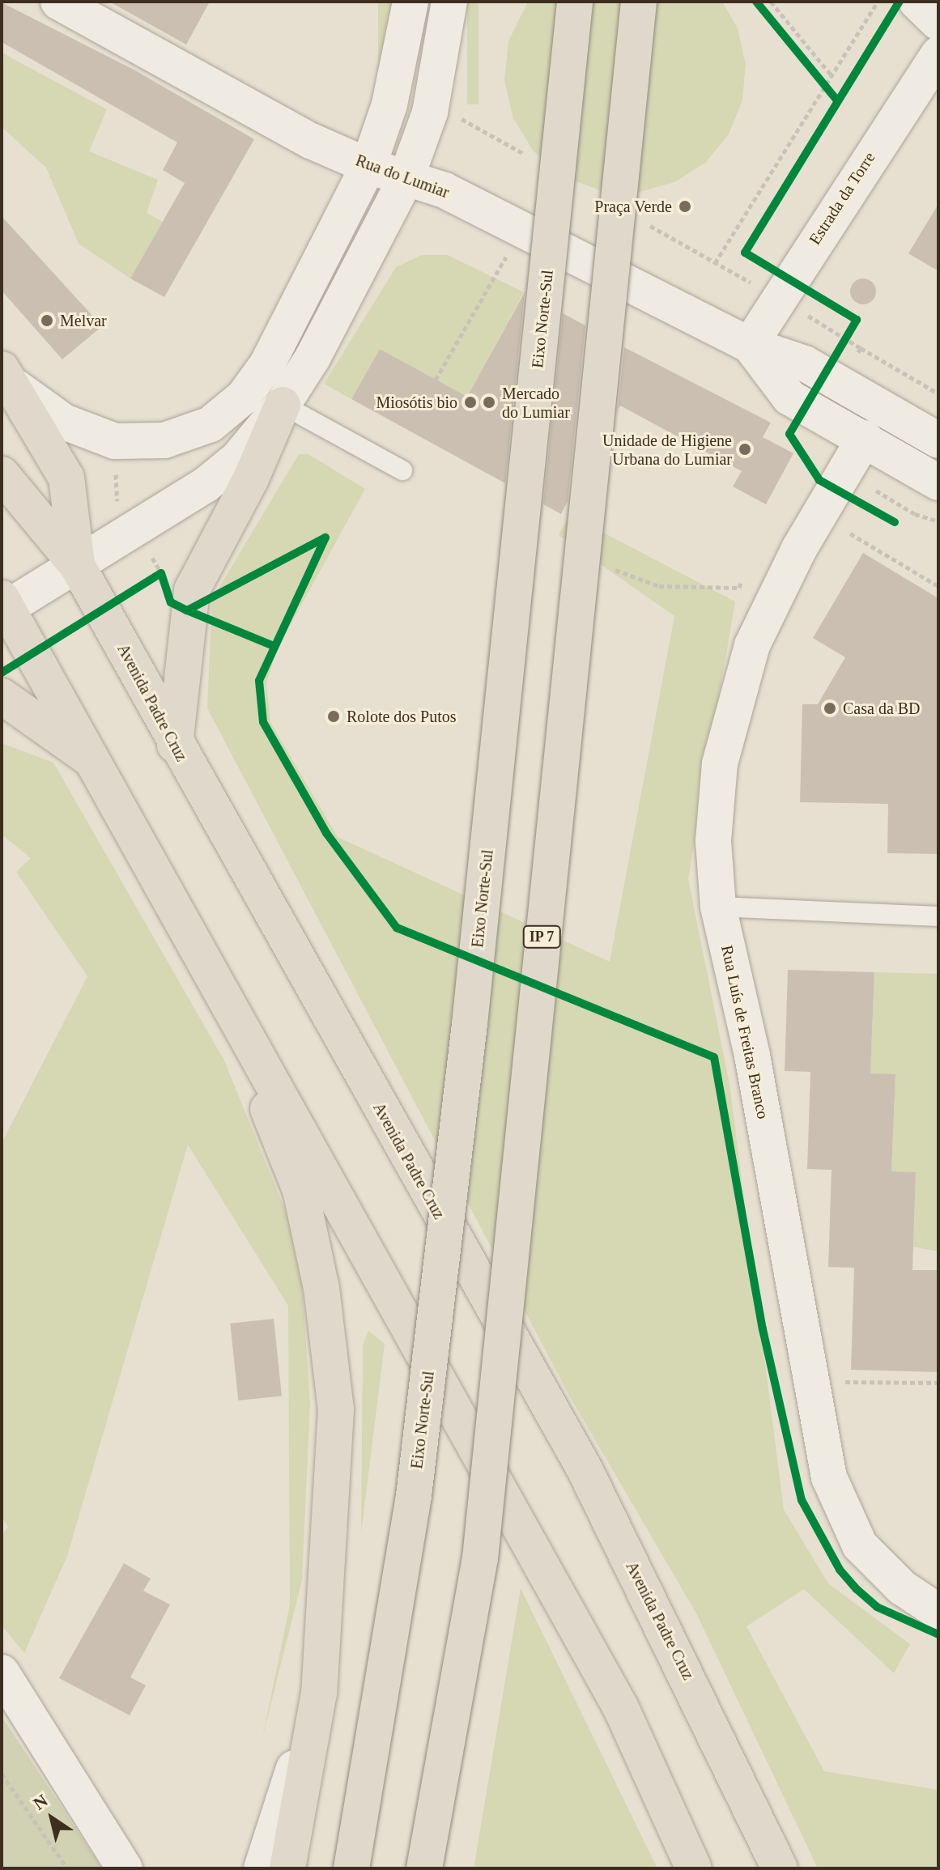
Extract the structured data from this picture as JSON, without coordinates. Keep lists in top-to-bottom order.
{
  "streets": {
    "highway": ["Eixo Norte-Sul", "Avenida Padre Cruz", "IP 7"],
    "street": ["Rua do Lumiar", "Estrada da Torre", "Rua Luís de Freitas Branco"]
  },
  "crossings": [
    ["Rua do Lumiar", "Estrada da Torre"]
  ],
  "places": [
    "Praça Verde",
    "Melvar",
    "Miosótis bio",
    "Mercado do Lumiar",
    "Unidade de Higiene Urbana do Lumiar",
    "Casa da BD",
    "Rolote dos Putos"
  ],
  "north": "top left"
}
